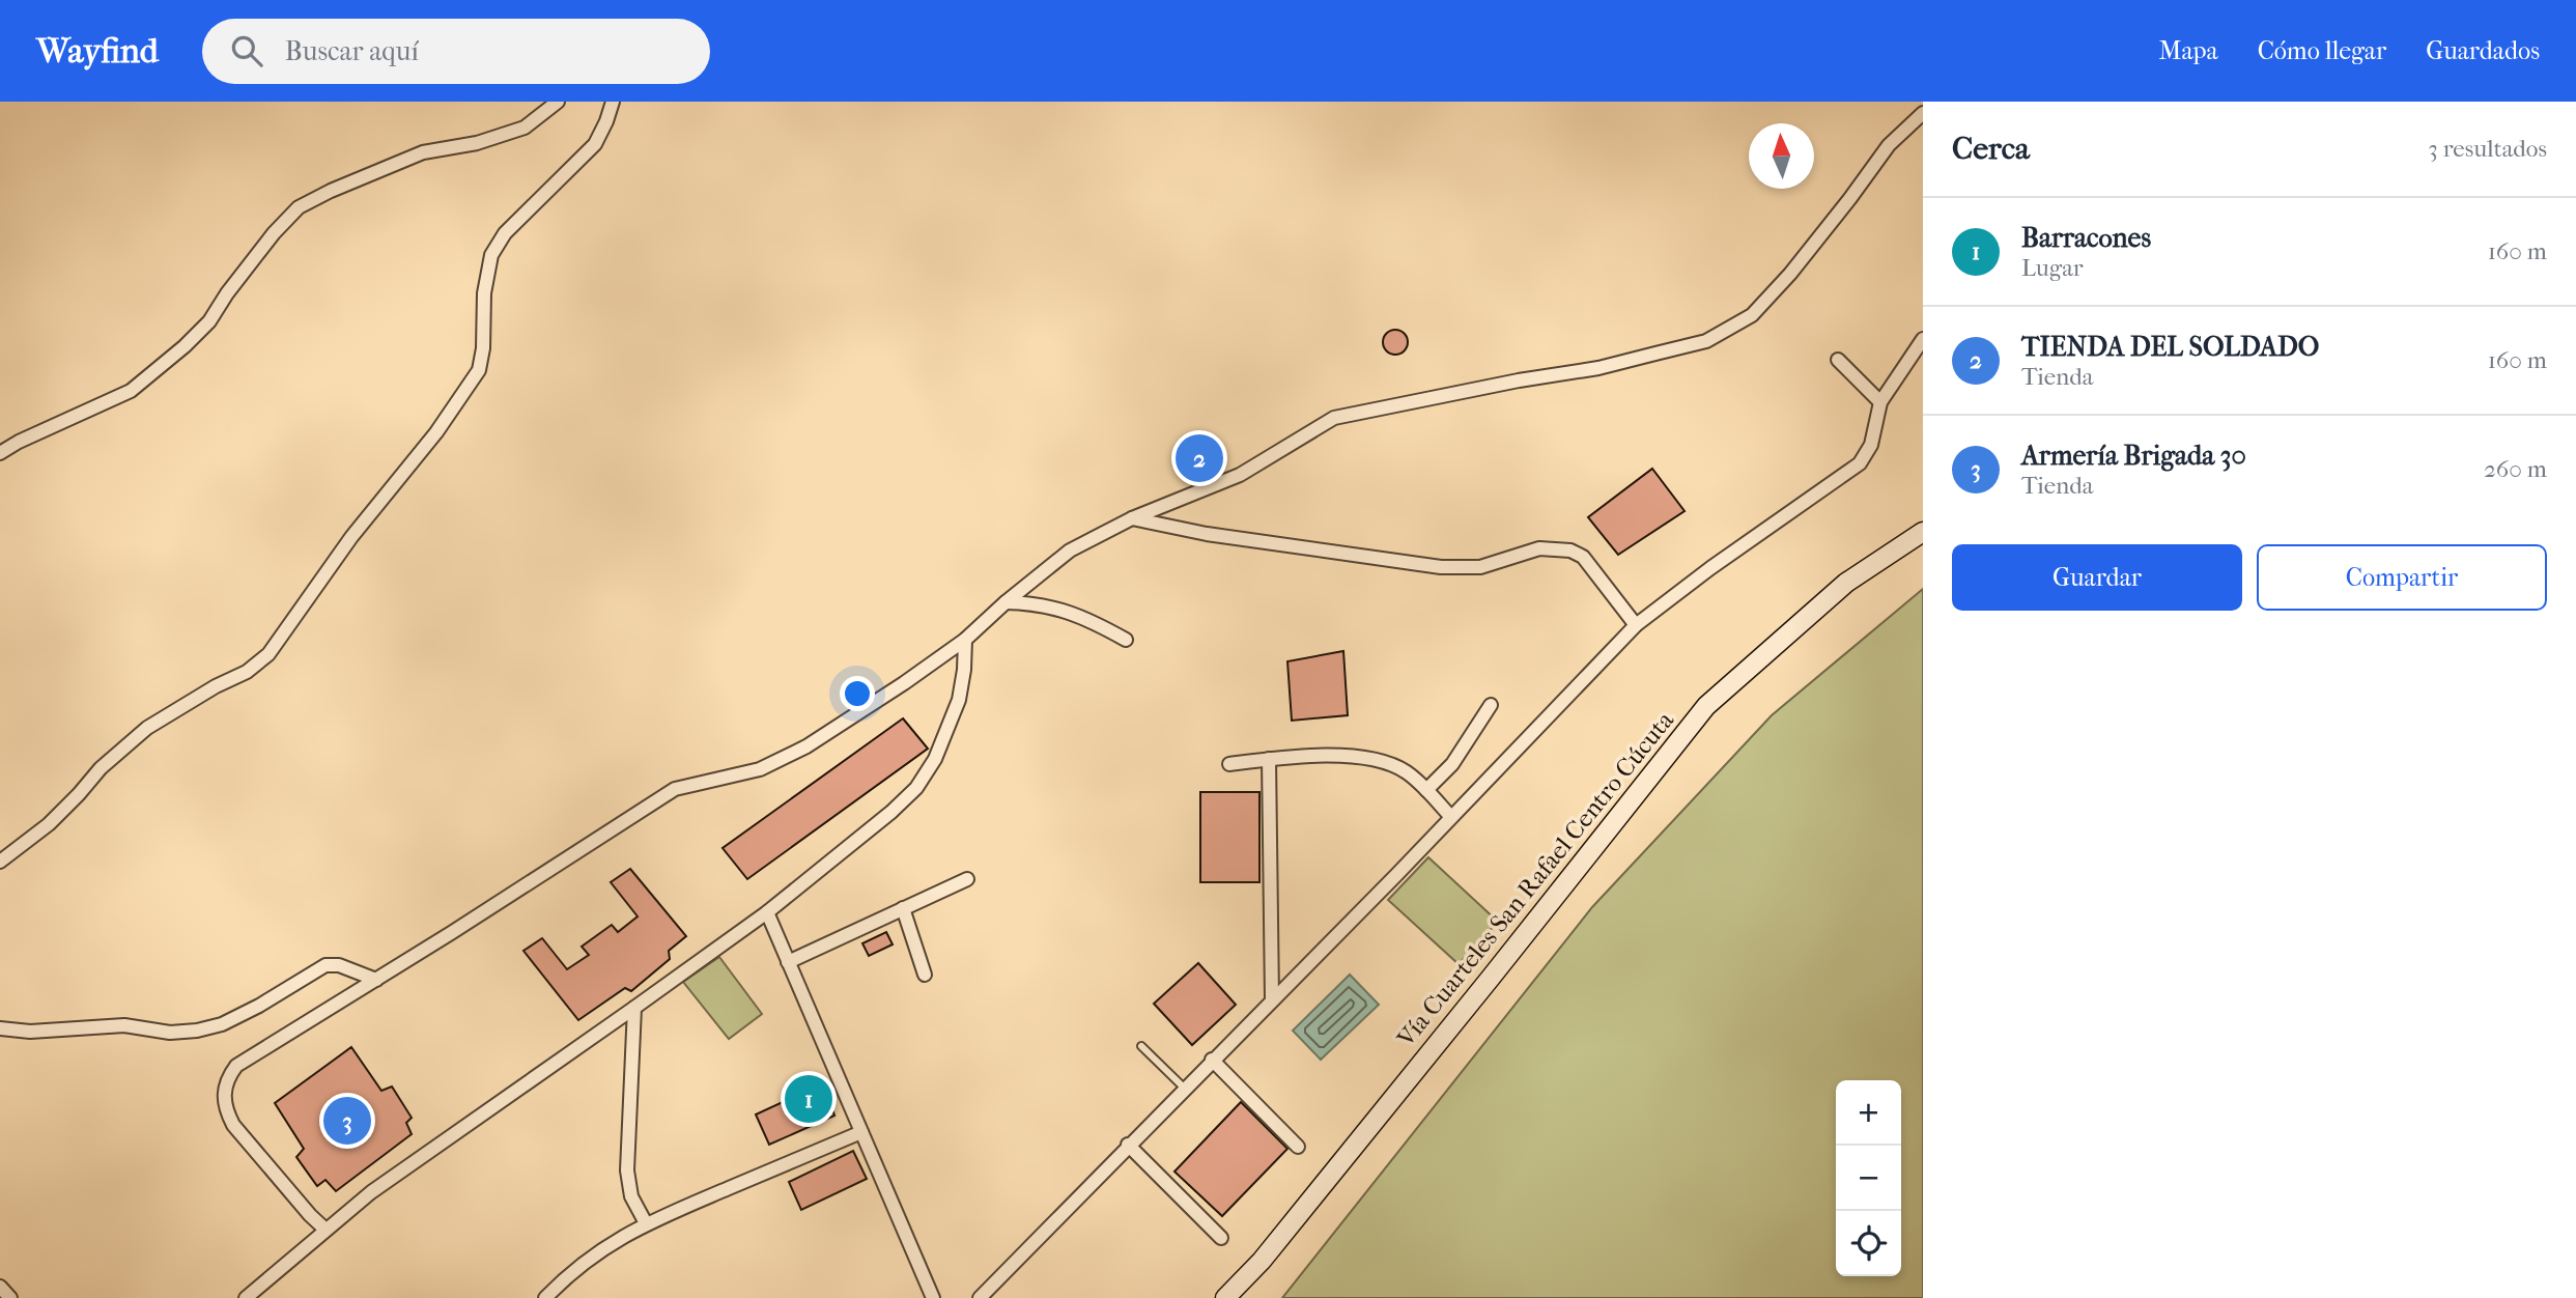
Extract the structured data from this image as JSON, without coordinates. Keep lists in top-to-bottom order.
{
  "streets": {
    "main road": ["Vía Cuarteles San Rafael Centro Cúcuta"]
  },
  "north": "top",
  "page": {
    "header": "Wayfind",
    "search": "Buscar aquí",
    "nav": ["Mapa", "Cómo llegar", "Guardados"],
    "heading": ["Cerca", "3 resultados"],
    "list": [
      {
        "mark": "1",
        "name": "Barracones",
        "note": "Lugar",
        "value": "160 m"
      },
      {
        "mark": "2",
        "name": "TIENDA DEL SOLDADO",
        "note": "Tienda",
        "value": "160 m"
      },
      {
        "mark": "3",
        "name": "Armería Brigada 30",
        "note": "Tienda",
        "value": "260 m"
      }
    ],
    "pins": ["2", "1", "3"],
    "buttons": ["Guardar", "Compartir"],
    "map_buttons": ["+", "−"]
  }
}
